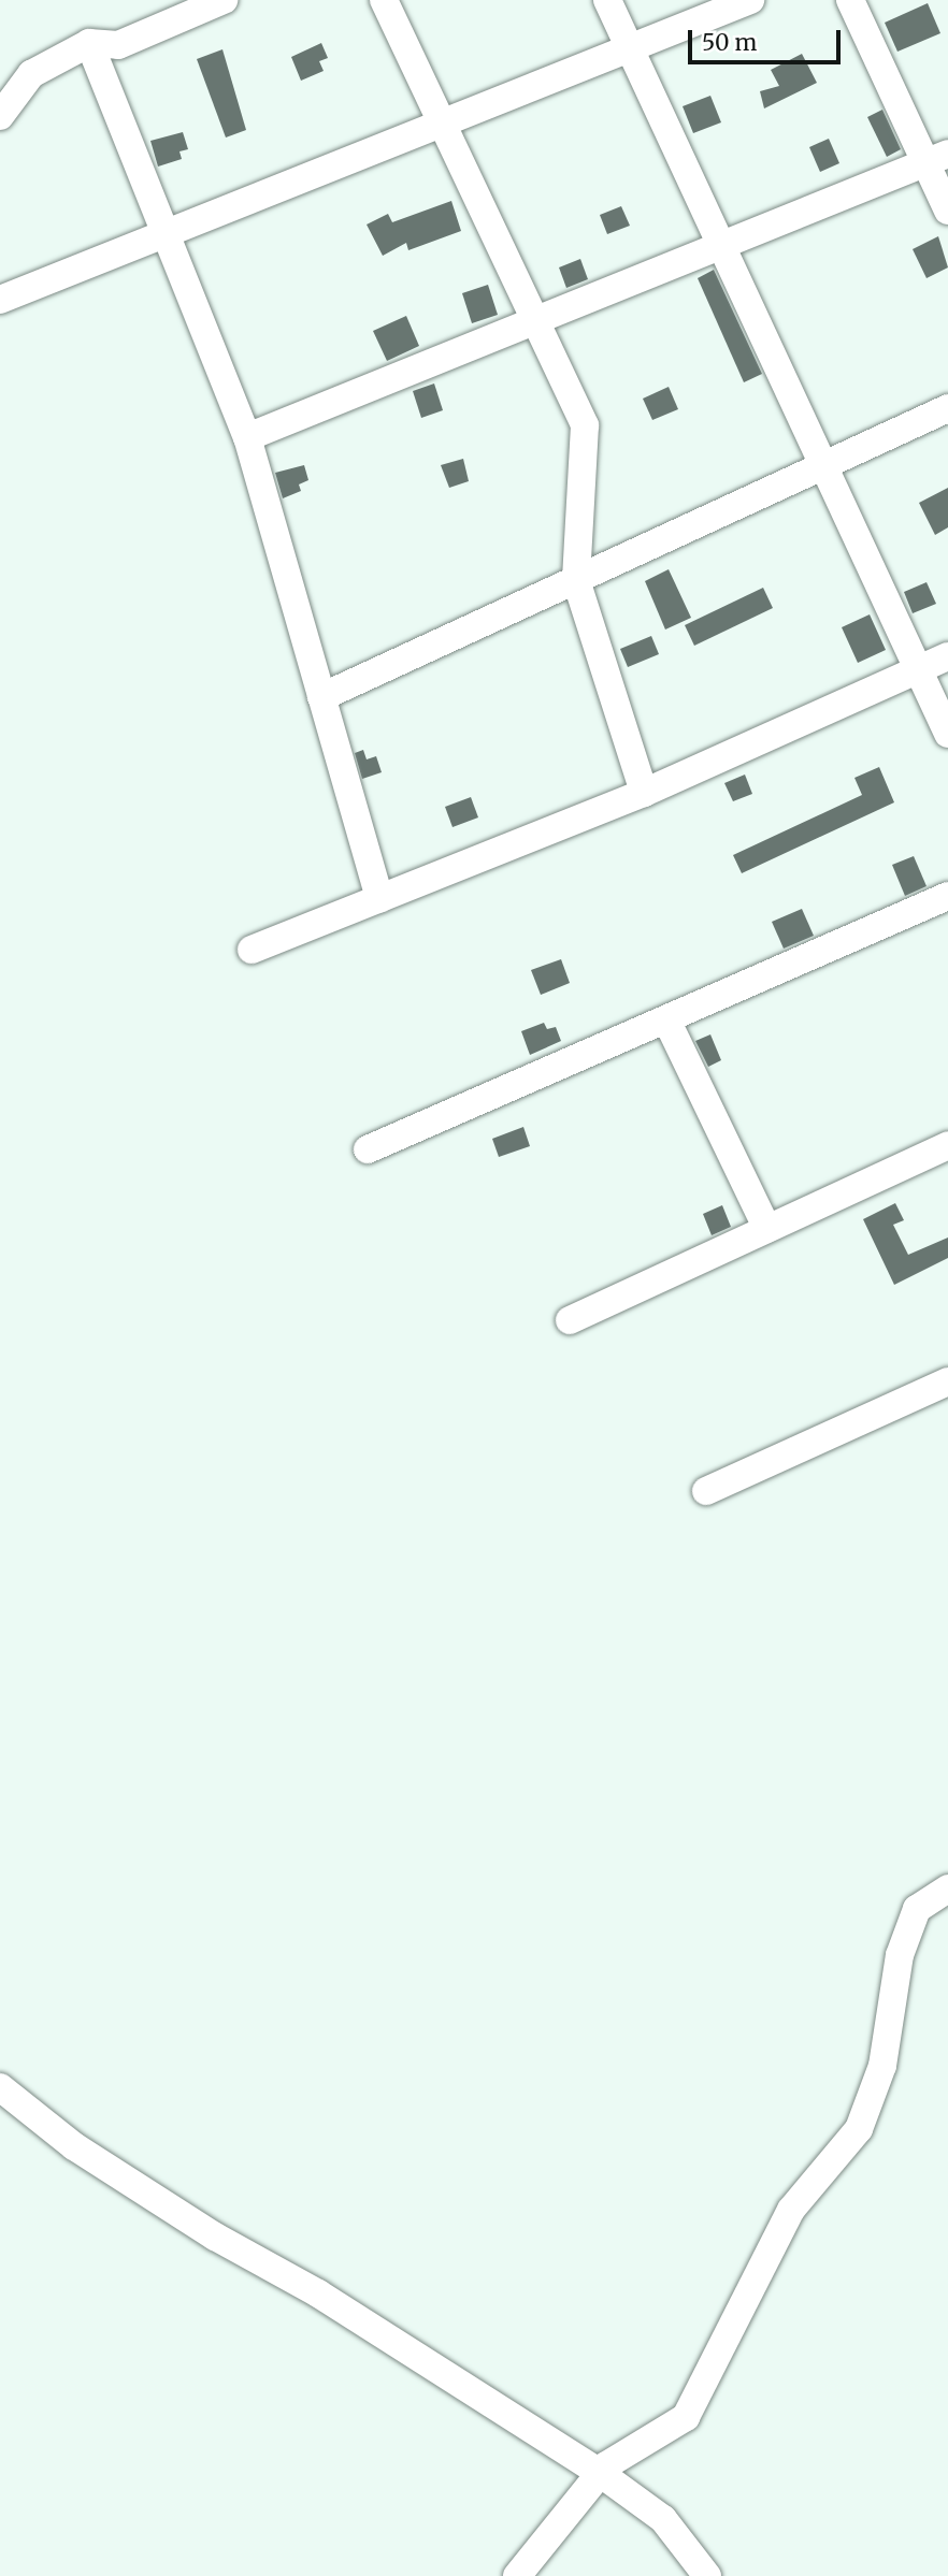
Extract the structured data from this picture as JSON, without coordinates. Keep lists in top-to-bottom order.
{
  "scale_bar": "50 m"
}
